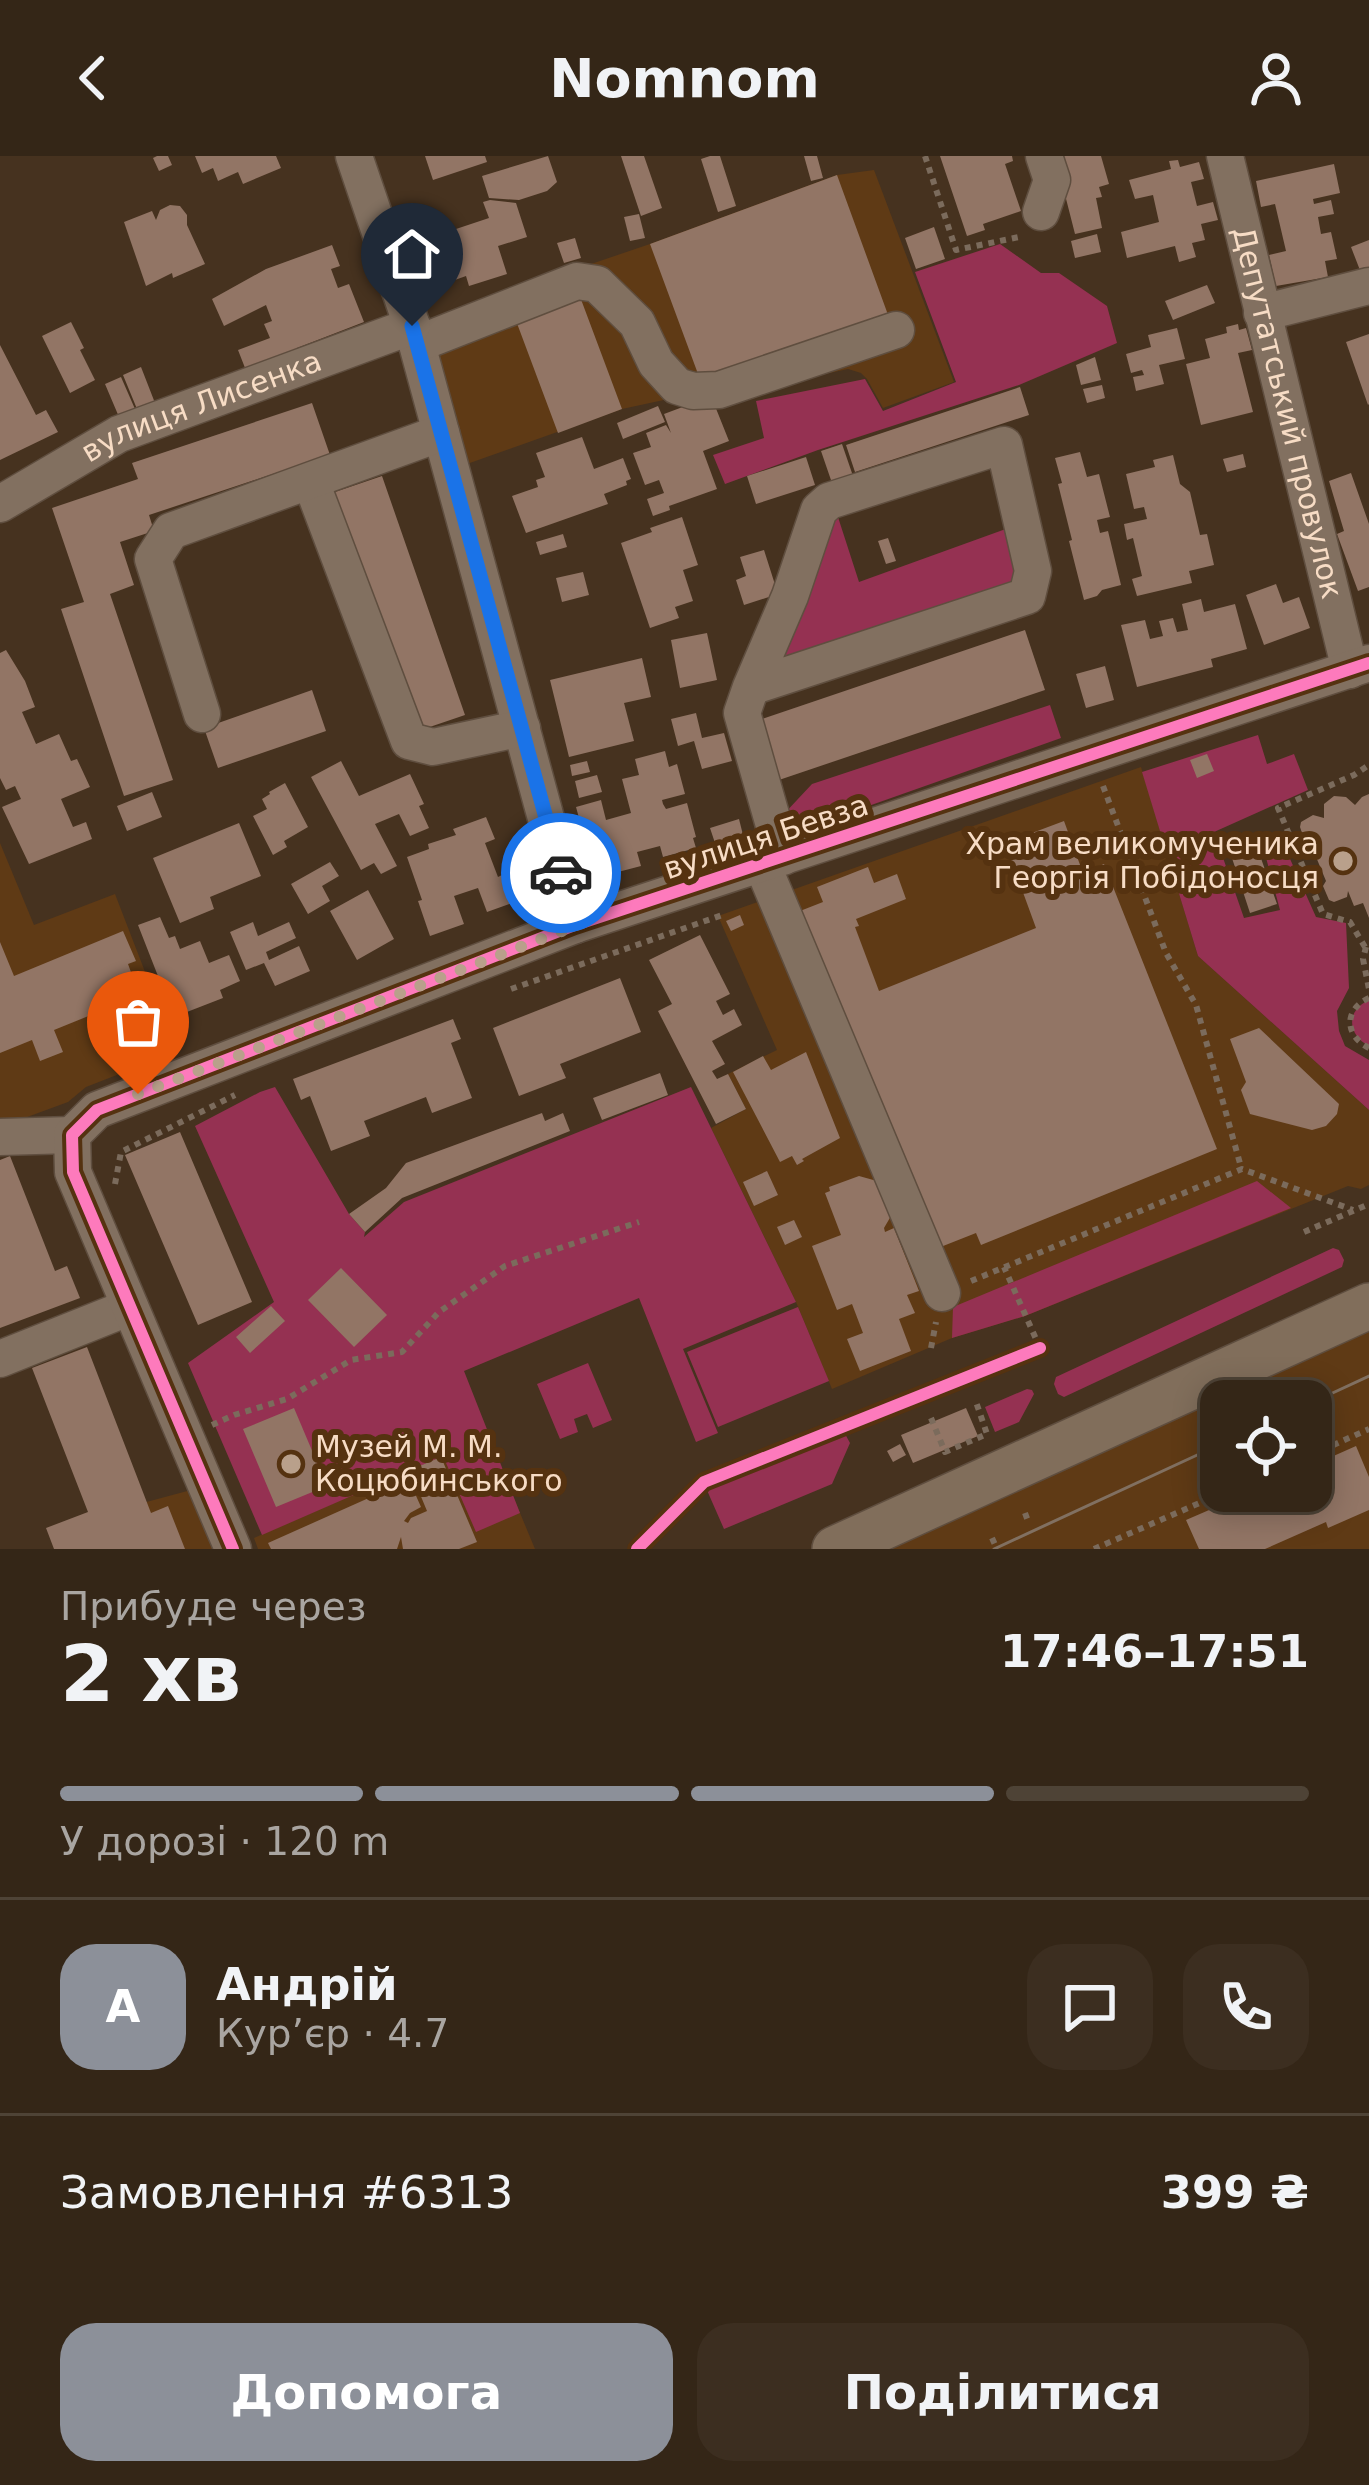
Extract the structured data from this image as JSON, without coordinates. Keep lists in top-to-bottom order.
{
  "streets": {
    "street": ["вулиця Лисенка", "Депутатський провулок", "вулиця Бевза"]
  },
  "crossings": [
    ["Депутатський провулок", "вулиця Бевза"]
  ],
  "places": ["Храм великомученика Георгія Побідоносця", "Музей М. М. Коцюбинського"],
  "page": {
    "header": "Nomnom",
    "heading": ["2 хв", "Прибуде через", "17:46–17:51"],
    "panel": [
      "Андрій",
      "Кур’єр · 4.7",
      "Замовлення #6313",
      "399 ₴"
    ],
    "bar": "У дорозі · 120 m",
    "round": "А",
    "buttons": ["Допомога", "Поділитися"]
  }
}
